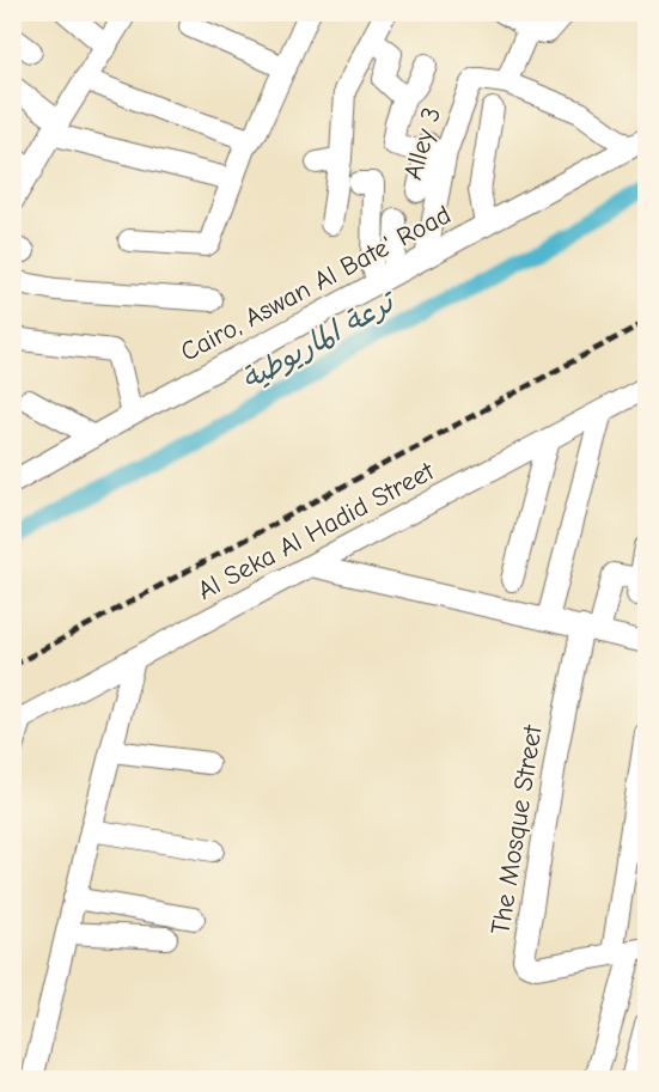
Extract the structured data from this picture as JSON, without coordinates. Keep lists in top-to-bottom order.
{
  "streets": {
    "street": [
      "Alley 3",
      "Cairo, Aswan Al Bate' Road",
      "Al Seka Al Hadid Street",
      "The Mosque Street"
    ]
  },
  "crossings": [
    ["Alley 3", "Cairo, Aswan Al Bate' Road"]
  ],
  "water": ["ترعة الماريوطية"]
}
